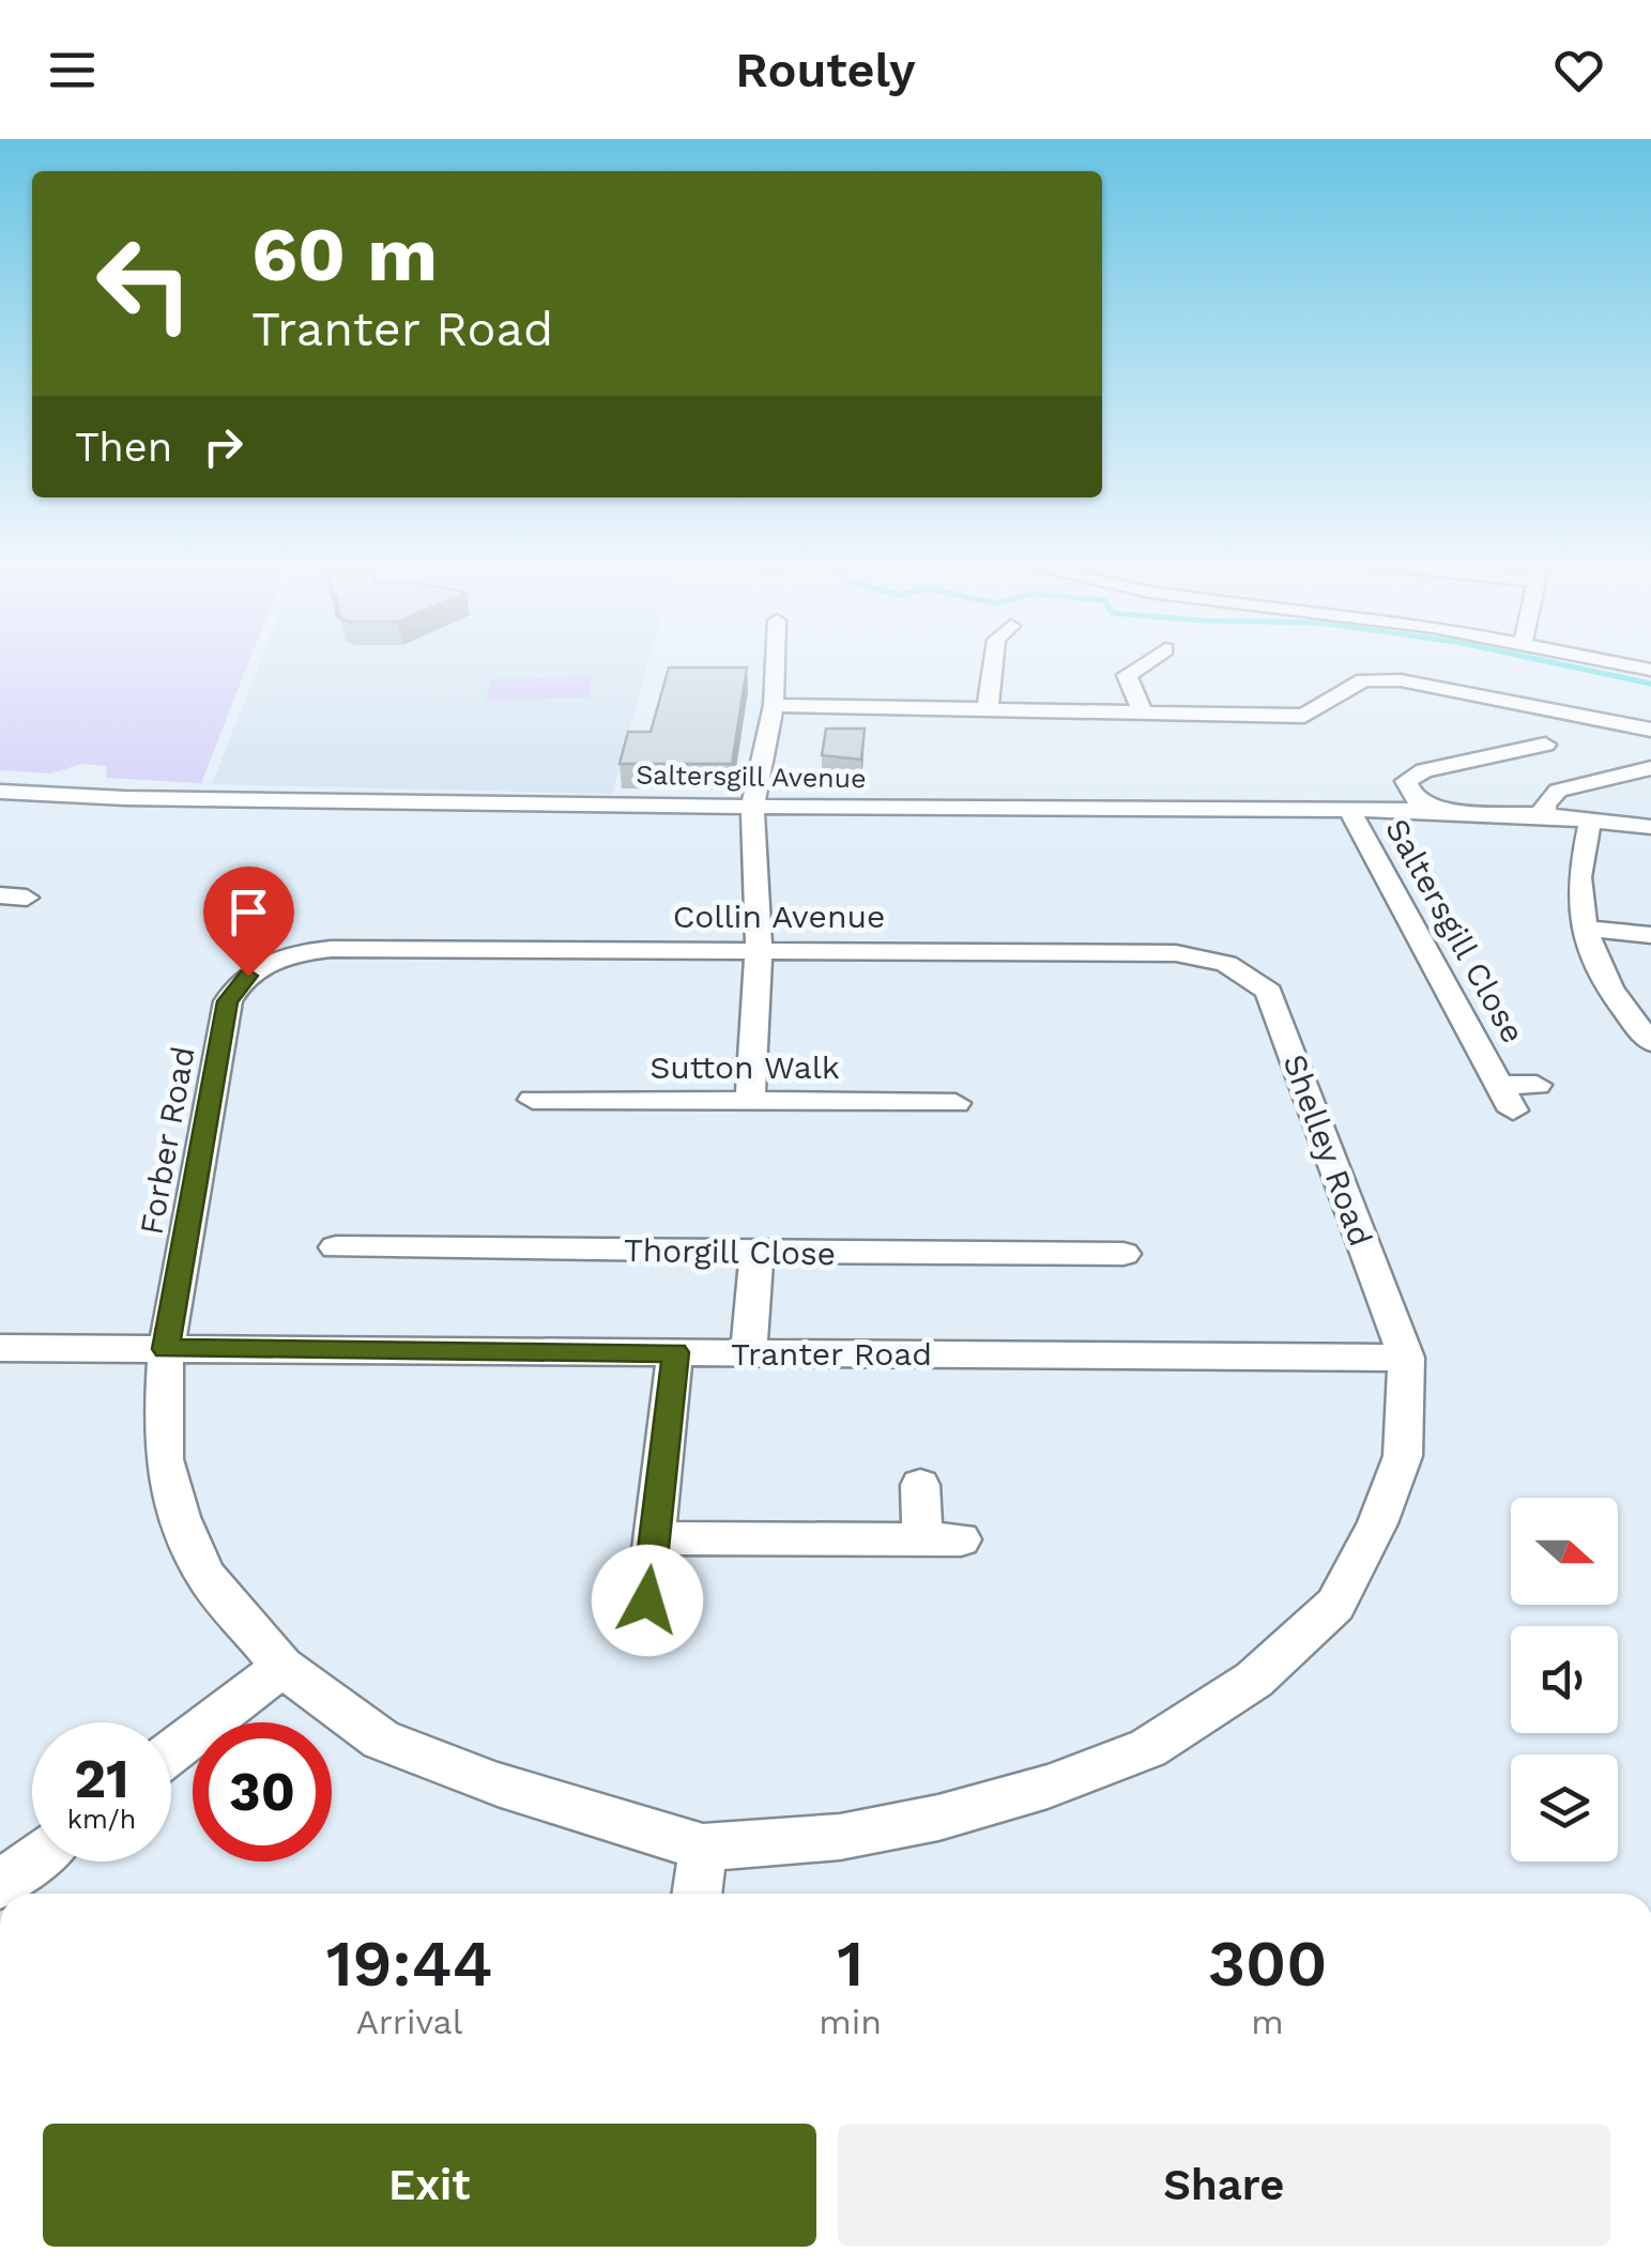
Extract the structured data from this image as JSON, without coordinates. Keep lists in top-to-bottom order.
{
  "streets": {
    "street": [
      "Saltersgill Avenue",
      "Collin Avenue",
      "Saltersgill Close",
      "Sutton Walk",
      "Forber Road",
      "Shelley Road",
      "Thorgill Close",
      "Tranter Road"
    ]
  },
  "crossings": [
    ["Saltersgill Avenue", "Saltersgill Close"],
    ["Collin Avenue", "Forber Road"],
    ["Collin Avenue", "Shelley Road"],
    ["Forber Road", "Tranter Road"],
    ["Shelley Road", "Tranter Road"]
  ],
  "north": "right",
  "page": {
    "header": "Routely",
    "turn": ["60 m", "Tranter Road"],
    "then": "Then",
    "speed": "21 km/h",
    "limit": "30",
    "eta": [
      "19:44",
      "Arrival",
      "1",
      "min",
      "300",
      "m"
    ],
    "buttons": ["Exit", "Share"]
  }
}
